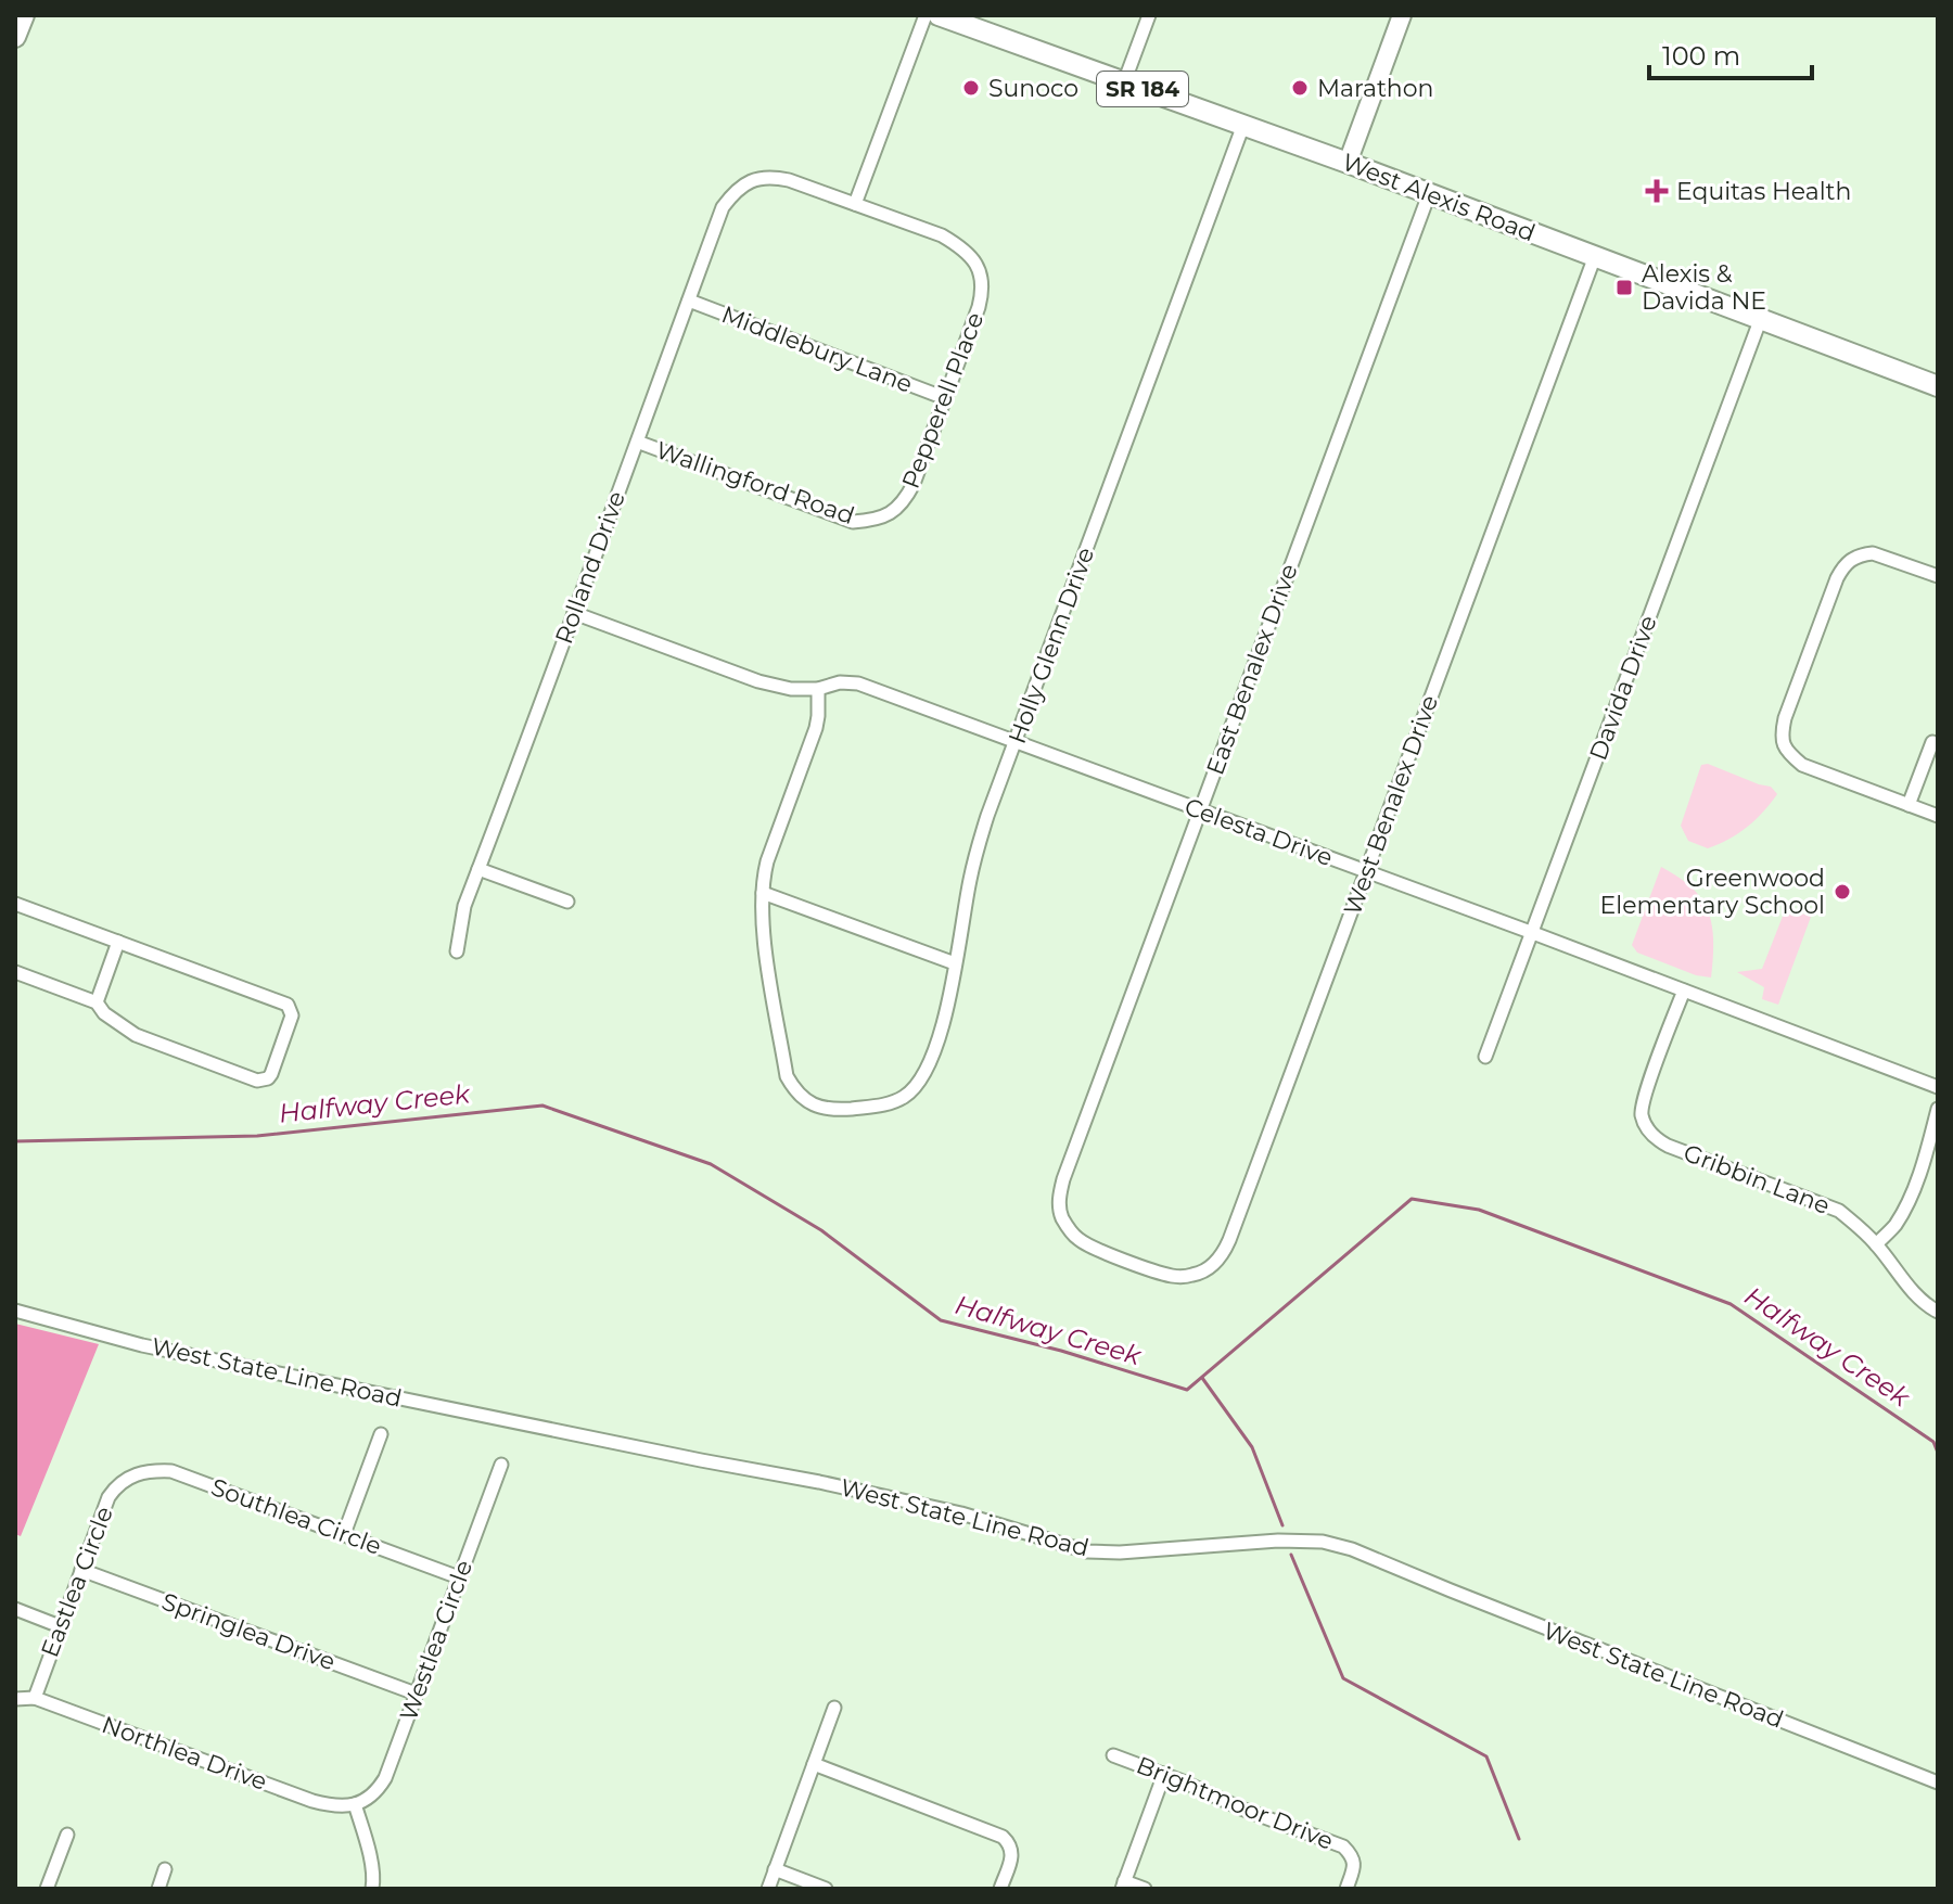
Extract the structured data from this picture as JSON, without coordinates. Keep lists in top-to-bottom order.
{
  "streets": {
    "main road": ["SR 184", "West Alexis Road"],
    "street": [
      "Middlebury Lane",
      "Pepperell Place",
      "Wallingford Road",
      "Rolland Drive",
      "Holly Glenn Drive",
      "East Benalex Drive",
      "Davida Drive",
      "West Benalex Drive",
      "Celesta Drive",
      "Gribbin Lane",
      "West State Line Road",
      "Southlea Circle",
      "Eastlea Circle",
      "Springlea Drive",
      "Westlea Circle",
      "Northlea Drive",
      "Brightmoor Drive"
    ]
  },
  "crossings": [
    ["West Alexis Road", "Holly Glenn Drive"],
    ["West Alexis Road", "East Benalex Drive"],
    ["West Alexis Road", "Davida Drive"],
    ["West Alexis Road", "West Benalex Drive"],
    ["Middlebury Lane", "Pepperell Place"],
    ["Middlebury Lane", "Rolland Drive"],
    ["Pepperell Place", "Wallingford Road"],
    ["Pepperell Place", "Rolland Drive"],
    ["Wallingford Road", "Rolland Drive"],
    ["Rolland Drive", "Celesta Drive"],
    ["Holly Glenn Drive", "Celesta Drive"],
    ["East Benalex Drive", "West Benalex Drive"],
    ["East Benalex Drive", "Celesta Drive"],
    ["Davida Drive", "Celesta Drive"],
    ["West Benalex Drive", "Celesta Drive"],
    ["Celesta Drive", "Gribbin Lane"],
    ["Southlea Circle", "Eastlea Circle"],
    ["Southlea Circle", "Westlea Circle"],
    ["Eastlea Circle", "Springlea Drive"],
    ["Eastlea Circle", "Northlea Drive"],
    ["Springlea Drive", "Westlea Circle"],
    ["Westlea Circle", "Northlea Drive"]
  ],
  "water": ["Halfway Creek"],
  "places": {
    "other": ["Sunoco", "Marathon", "Greenwood Elementary School"],
    "health": ["Equitas Health"],
    "transit": ["Alexis & Davida NE"]
  },
  "scale_bar": "100 m"
}
